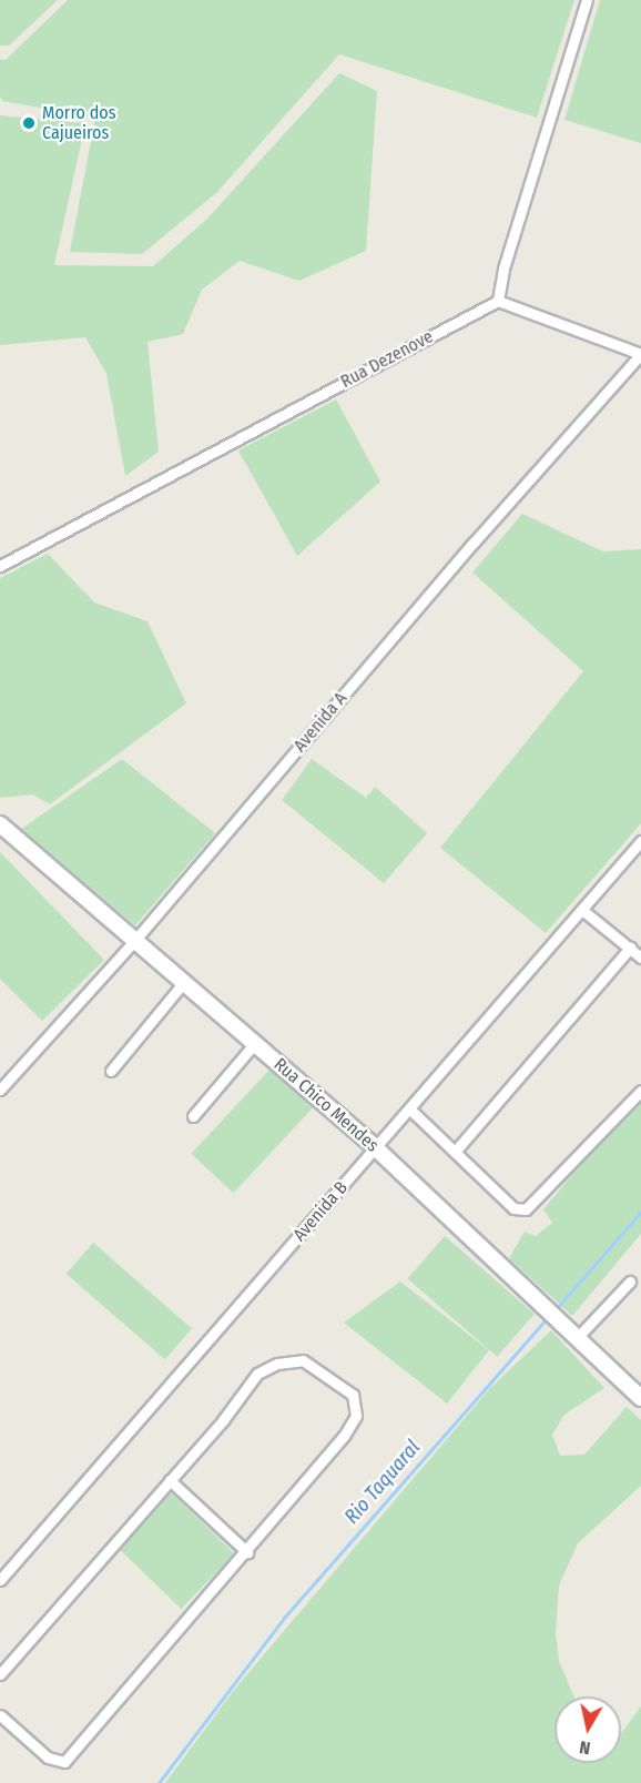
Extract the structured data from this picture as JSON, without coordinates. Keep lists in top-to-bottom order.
{
  "streets": {
    "main road": ["Rua Chico Mendes"],
    "street": ["Rua Dezenove", "Avenida A", "Avenida B"]
  },
  "crossings": [
    ["Avenida A", "Rua Chico Mendes"],
    ["Rua Chico Mendes", "Avenida B"]
  ],
  "water": ["Rio Taquaral"],
  "places": ["Morro dos Cajueiros"],
  "north": "bottom"
}
